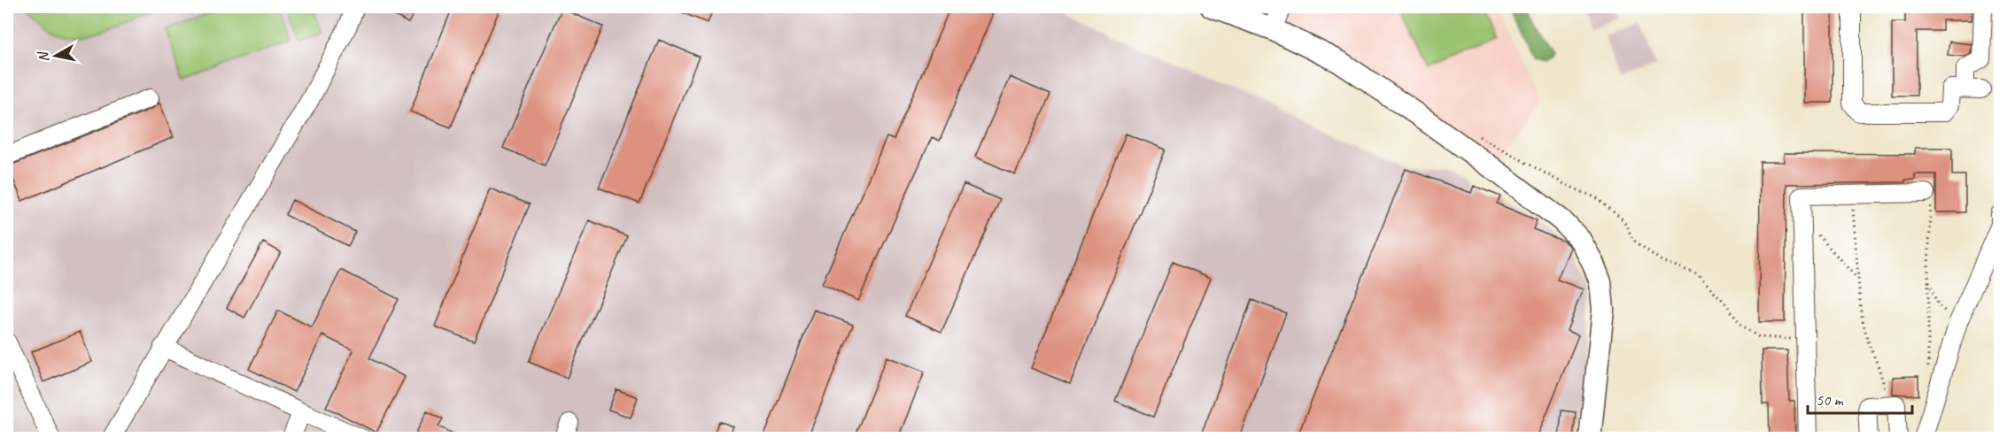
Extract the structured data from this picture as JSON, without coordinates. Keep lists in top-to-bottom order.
{
  "scale_bar": "50 m",
  "north": "left"
}
